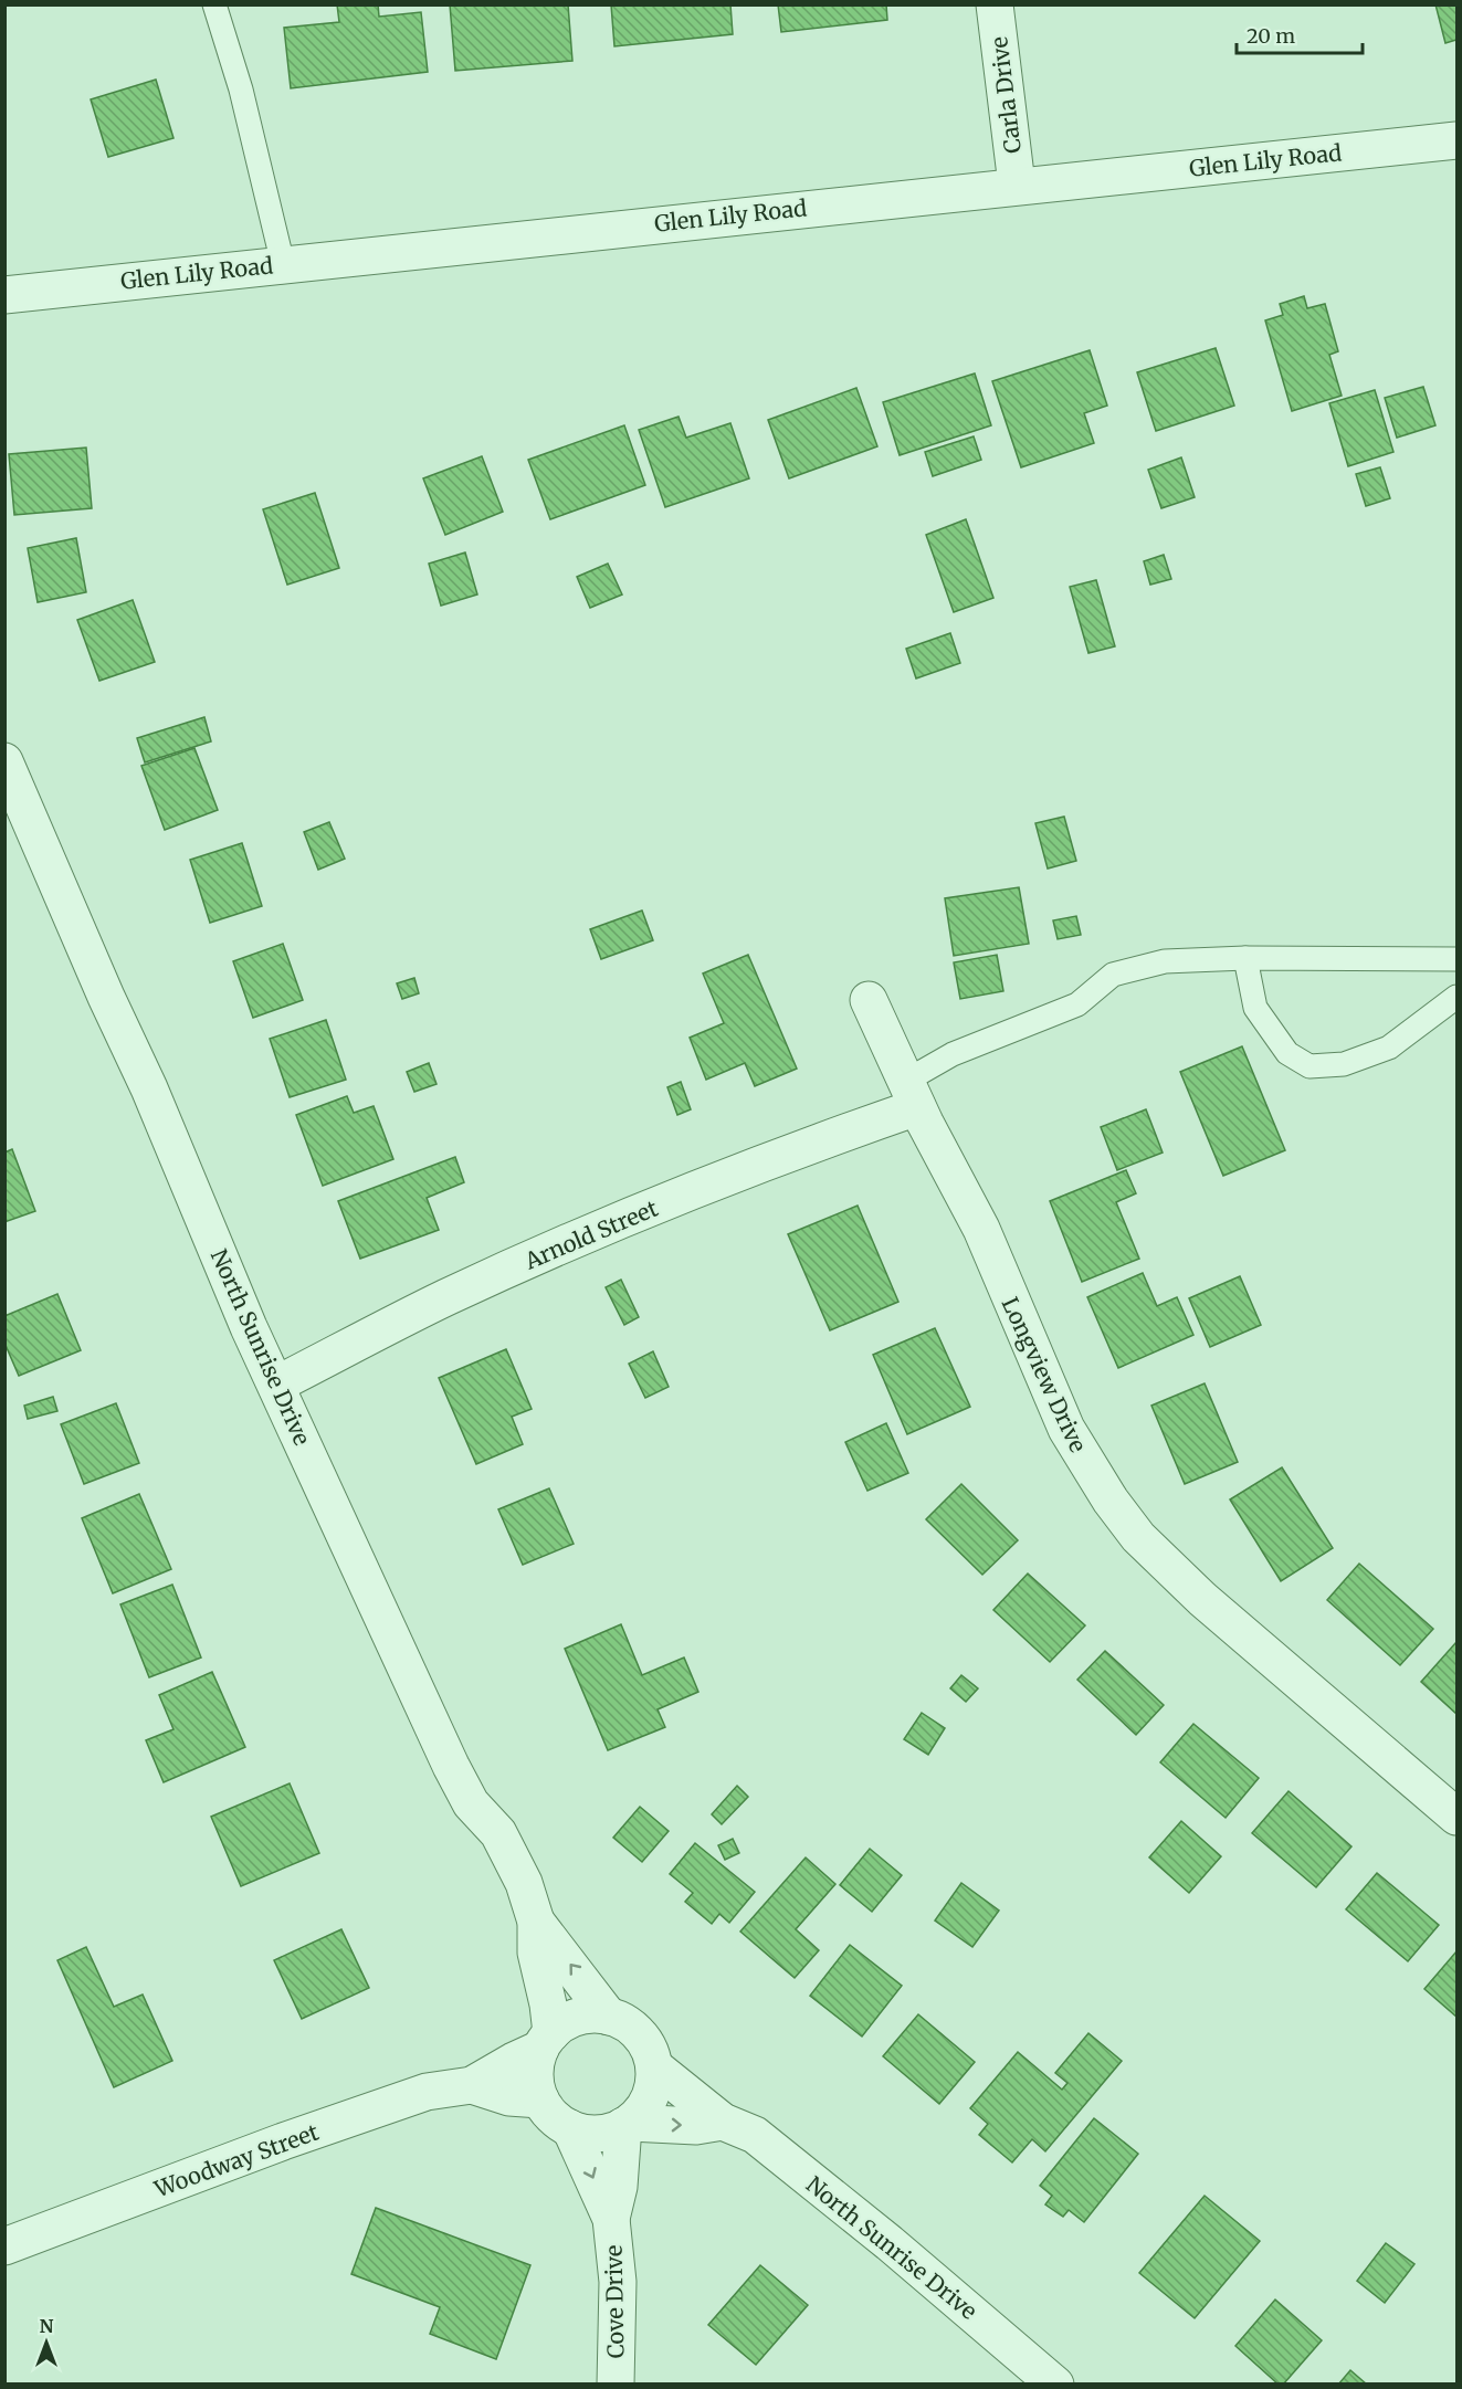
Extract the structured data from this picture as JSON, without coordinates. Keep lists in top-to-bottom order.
{
  "streets": {
    "street": [
      "Carla Drive",
      "Glen Lily Road",
      "Arnold Street",
      "North Sunrise Drive",
      "Longview Drive",
      "Woodway Street",
      "Cove Drive"
    ]
  },
  "crossings": [
    ["Carla Drive", "Glen Lily Road"],
    ["Arnold Street", "North Sunrise Drive"],
    ["Arnold Street", "Longview Drive"],
    ["North Sunrise Drive", "Woodway Street"],
    ["North Sunrise Drive", "Cove Drive"],
    ["Woodway Street", "Cove Drive"]
  ],
  "scale_bar": "20 m",
  "north": "top"
}
